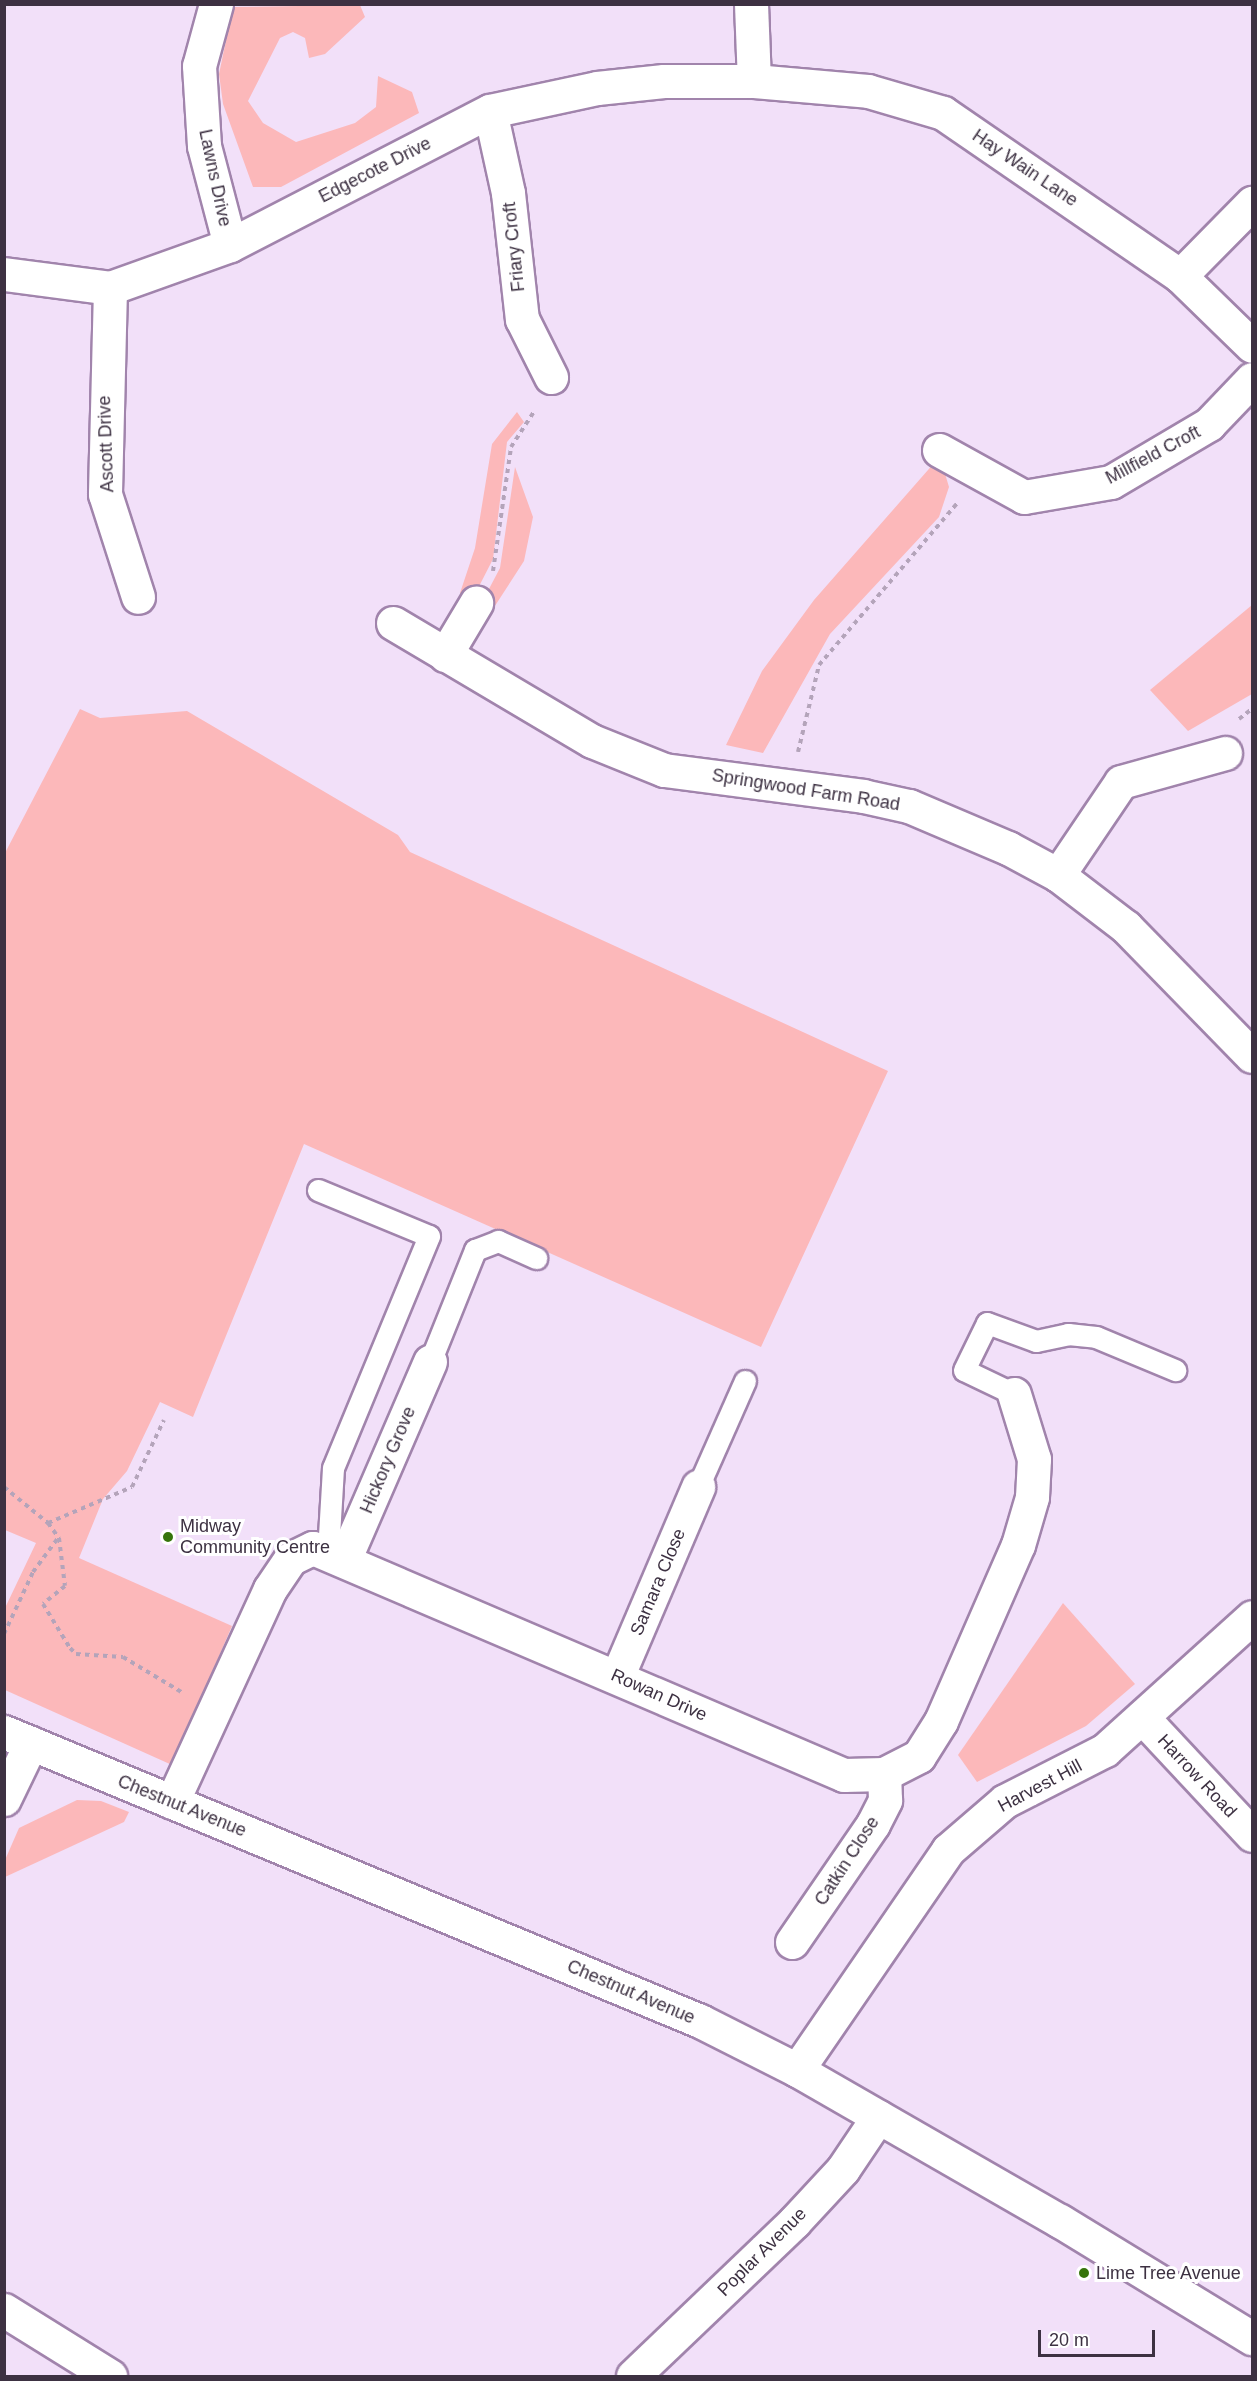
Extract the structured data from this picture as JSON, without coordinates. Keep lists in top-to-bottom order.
{
  "streets": {
    "street": [
      "Hay Wain Lane",
      "Edgecote Drive",
      "Lawns Drive",
      "Friary Croft",
      "Ascott Drive",
      "Millfield Croft",
      "Springwood Farm Road",
      "Hickory Grove",
      "Samara Close",
      "Rowan Drive",
      "Harrow Road",
      "Harvest Hill",
      "Chestnut Avenue",
      "Catkin Close",
      "Poplar Avenue"
    ]
  },
  "crossings": [
    ["Hay Wain Lane", "Edgecote Drive"],
    ["Edgecote Drive", "Lawns Drive"],
    ["Edgecote Drive", "Friary Croft"],
    ["Edgecote Drive", "Ascott Drive"],
    ["Hickory Grove", "Rowan Drive"],
    ["Samara Close", "Rowan Drive"],
    ["Rowan Drive", "Chestnut Avenue"],
    ["Rowan Drive", "Catkin Close"],
    ["Harrow Road", "Harvest Hill"],
    ["Harvest Hill", "Chestnut Avenue"],
    ["Chestnut Avenue", "Poplar Avenue"]
  ],
  "places": ["Midway Community Centre", "Lime Tree Avenue"],
  "scale_bar": "20 m"
}
